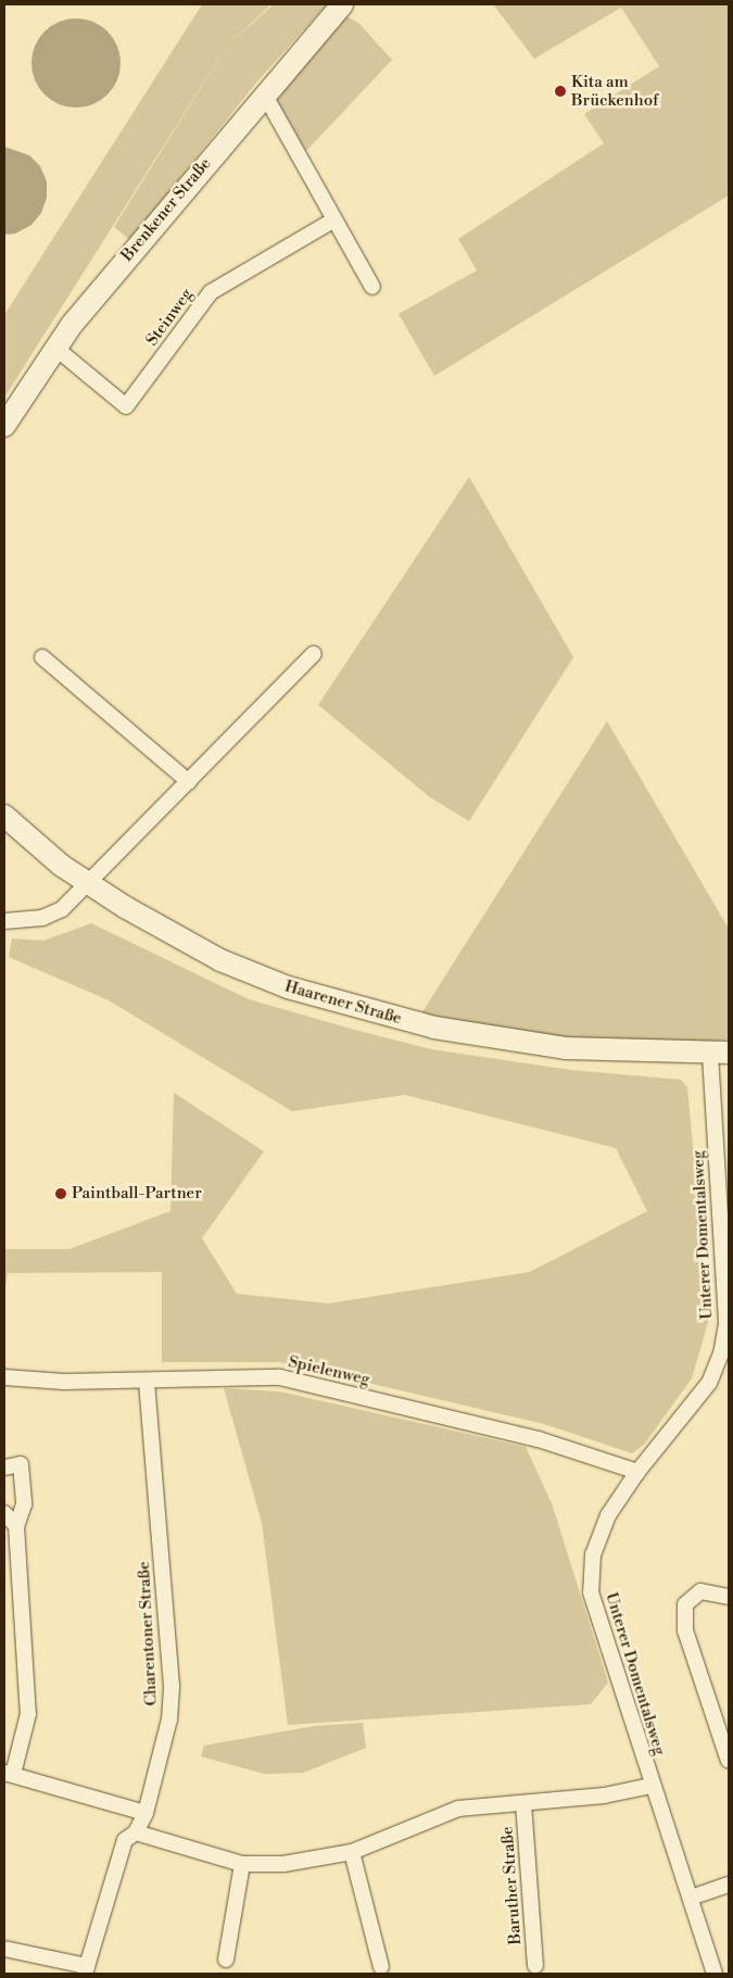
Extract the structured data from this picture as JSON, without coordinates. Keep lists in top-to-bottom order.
{
  "streets": {
    "main road": ["Brenkener Straße", "Haarener Straße"],
    "street": [
      "Steinweg",
      "Unterer Domentalsweg",
      "Spielenweg",
      "Charentoner Straße",
      "Baruther Straße"
    ]
  },
  "crossings": [
    ["Brenkener Straße", "Steinweg"],
    ["Haarener Straße", "Unterer Domentalsweg"],
    ["Unterer Domentalsweg", "Spielenweg"],
    ["Unterer Domentalsweg", "Baruther Straße"],
    ["Spielenweg", "Charentoner Straße"],
    ["Charentoner Straße", "Baruther Straße"]
  ],
  "places": ["Kita am Brückenhof", "Paintball-Partner"]
}
